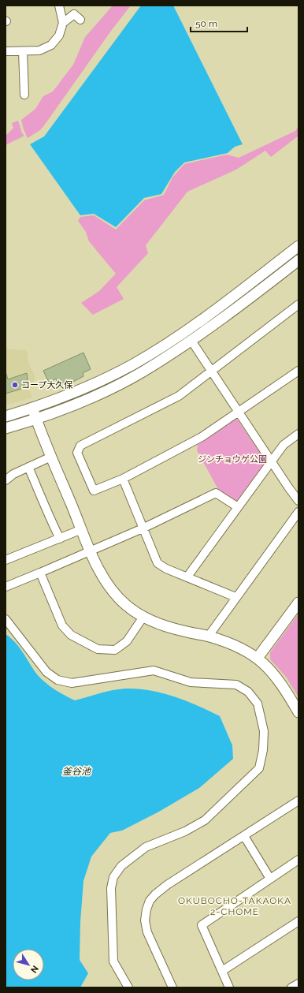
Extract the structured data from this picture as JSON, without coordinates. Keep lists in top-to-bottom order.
{
  "districts": ["OKUBOCHO-TAKAOKA 2-CHOME"],
  "water": ["釜谷池"],
  "parks": ["ジンチョウゲ公園"],
  "places": ["コープ大久保"],
  "scale_bar": "50 m",
  "north": "bottom right"
}
